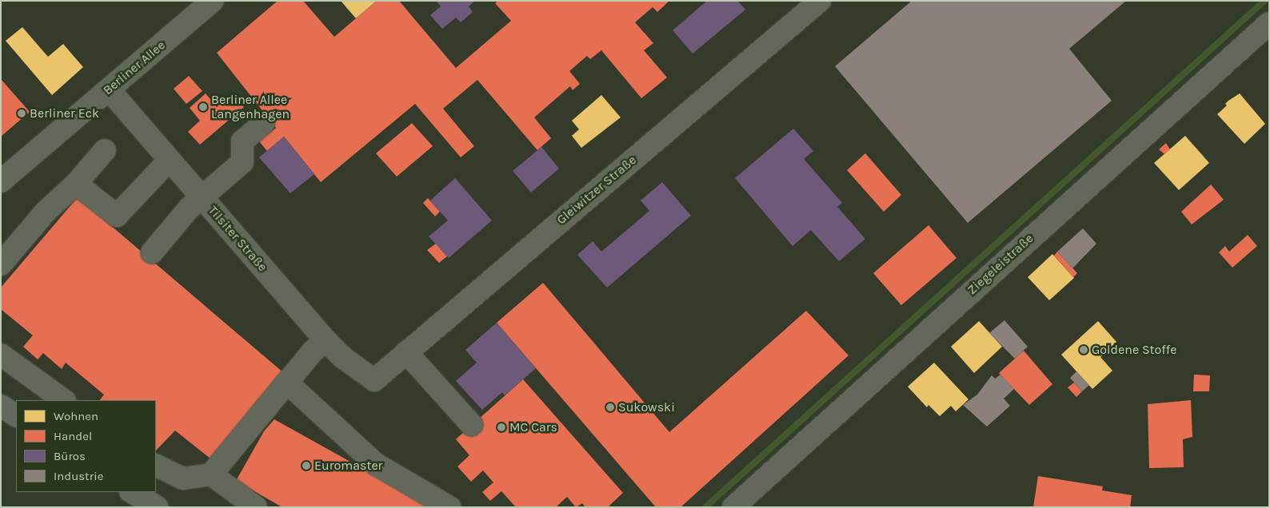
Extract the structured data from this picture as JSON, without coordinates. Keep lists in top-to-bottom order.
{
  "streets": {
    "street": [
      "Berliner Allee",
      "Gleiwitzer Straße",
      "Tilsiter Straße",
      "Ziegeleistraße"
    ]
  },
  "crossings": [
    ["Berliner Allee", "Tilsiter Straße"],
    ["Gleiwitzer Straße", "Tilsiter Straße"]
  ],
  "places": [
    "Berliner Allee Langenhagen",
    "Berliner Eck",
    "Goldene Stoffe",
    "Sukowski",
    "MC Cars",
    "Euromaster"
  ],
  "legend": [
    "Wohnen",
    "Handel",
    "Büros",
    "Industrie"
  ]
}
